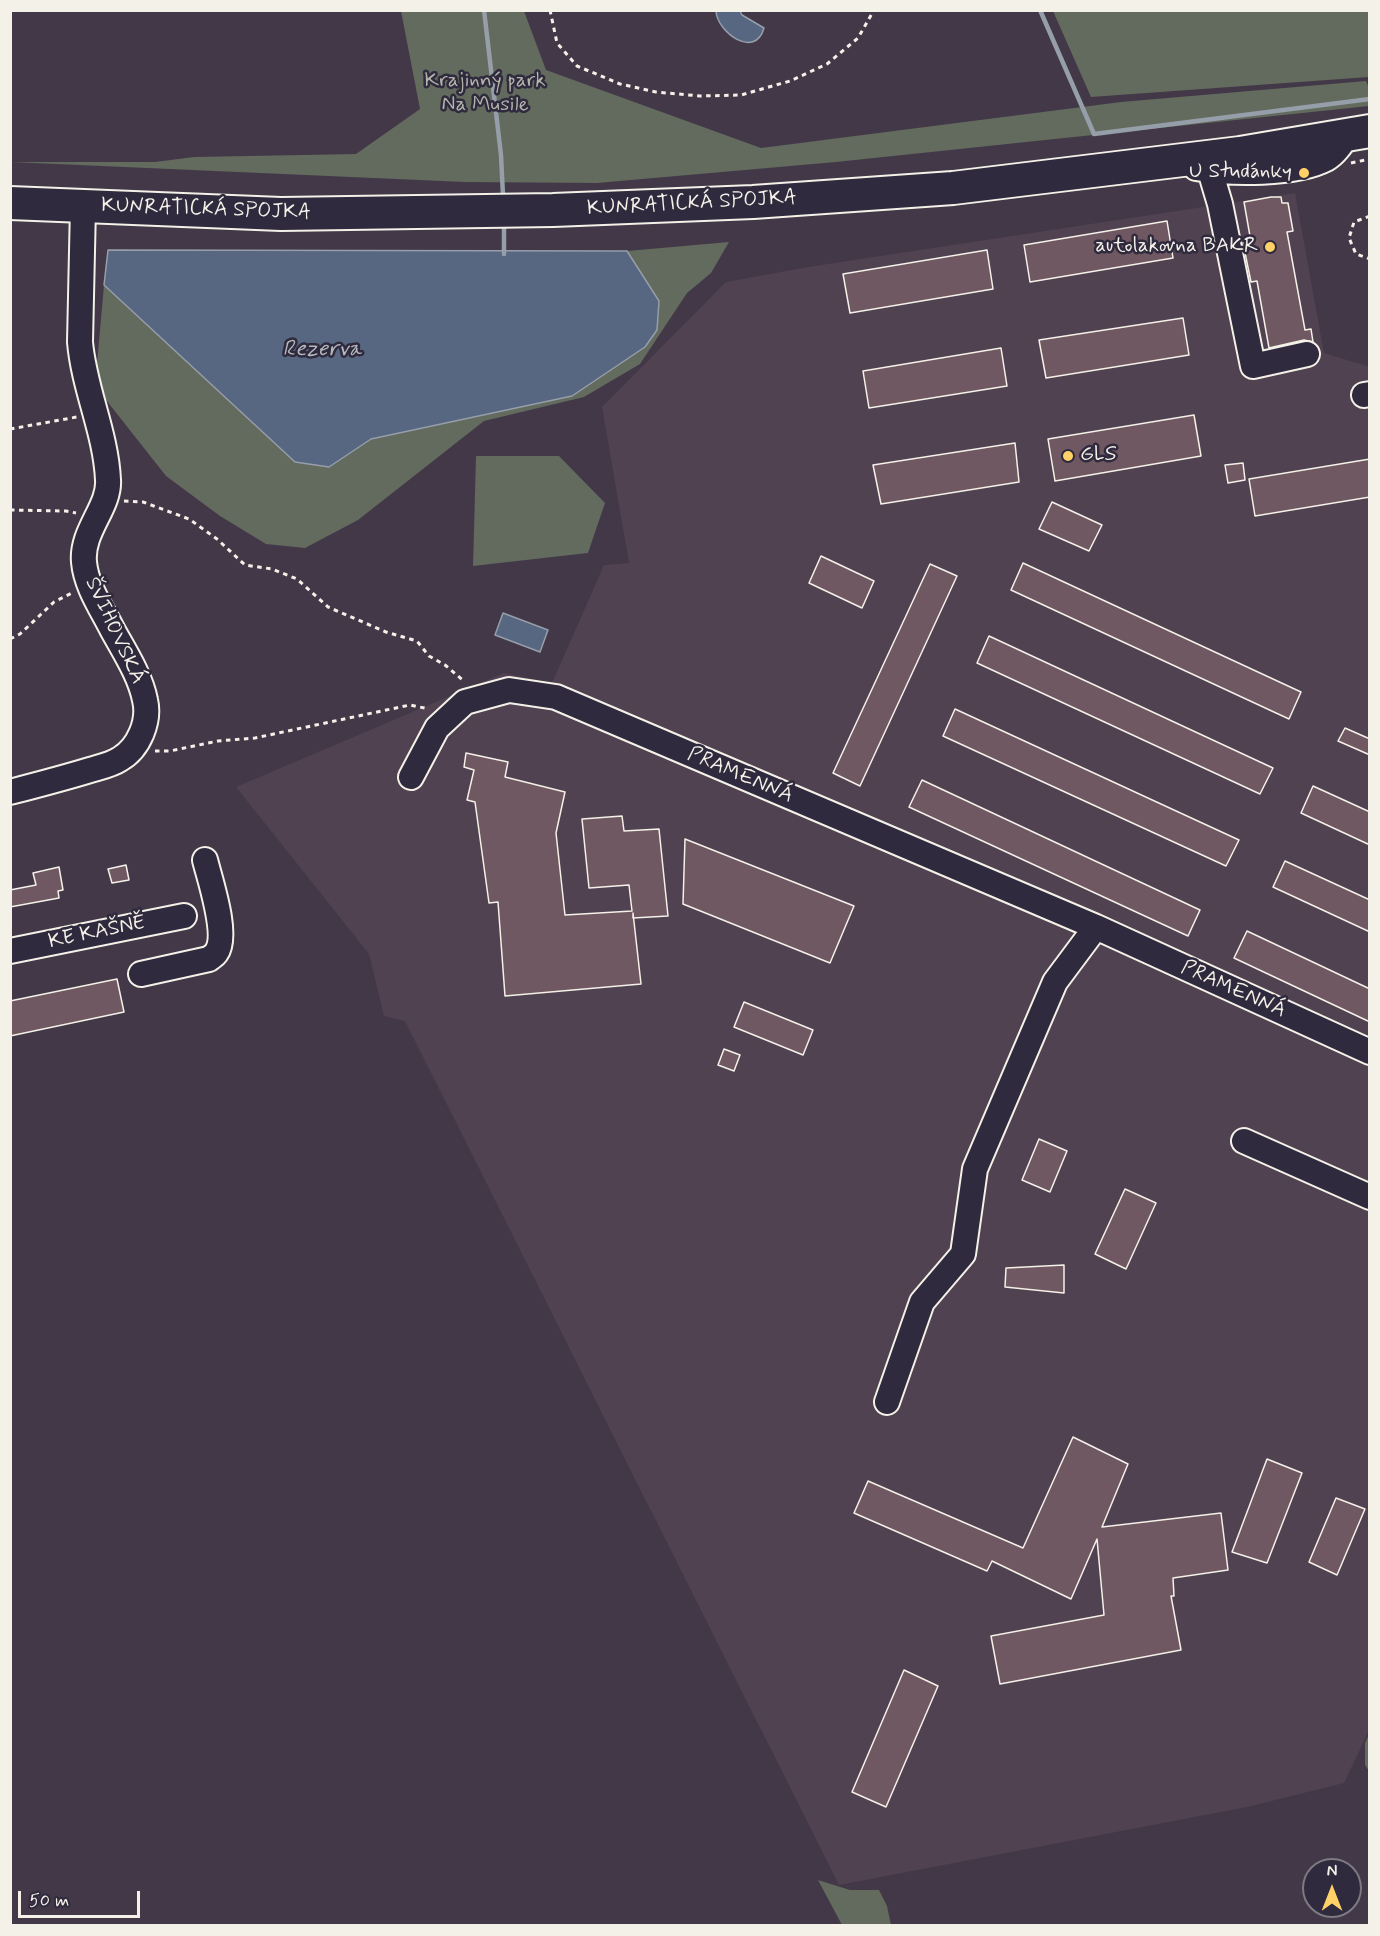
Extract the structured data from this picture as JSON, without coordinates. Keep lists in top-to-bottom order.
{
  "streets": {
    "main road": ["KUNRATICKÁ SPOJKA"],
    "street": ["ŠVIHOVSKÁ", "PRAMENNÁ", "KE KAŠNĚ"]
  },
  "crossings": [
    ["KUNRATICKÁ SPOJKA", "ŠVIHOVSKÁ"]
  ],
  "water": ["Rezerva"],
  "parks": ["Krajinný park Na Musile"],
  "places": ["U Studánky", "autolakovna BAKR", "GLS"],
  "scale_bar": "50 m",
  "north": "top"
}
